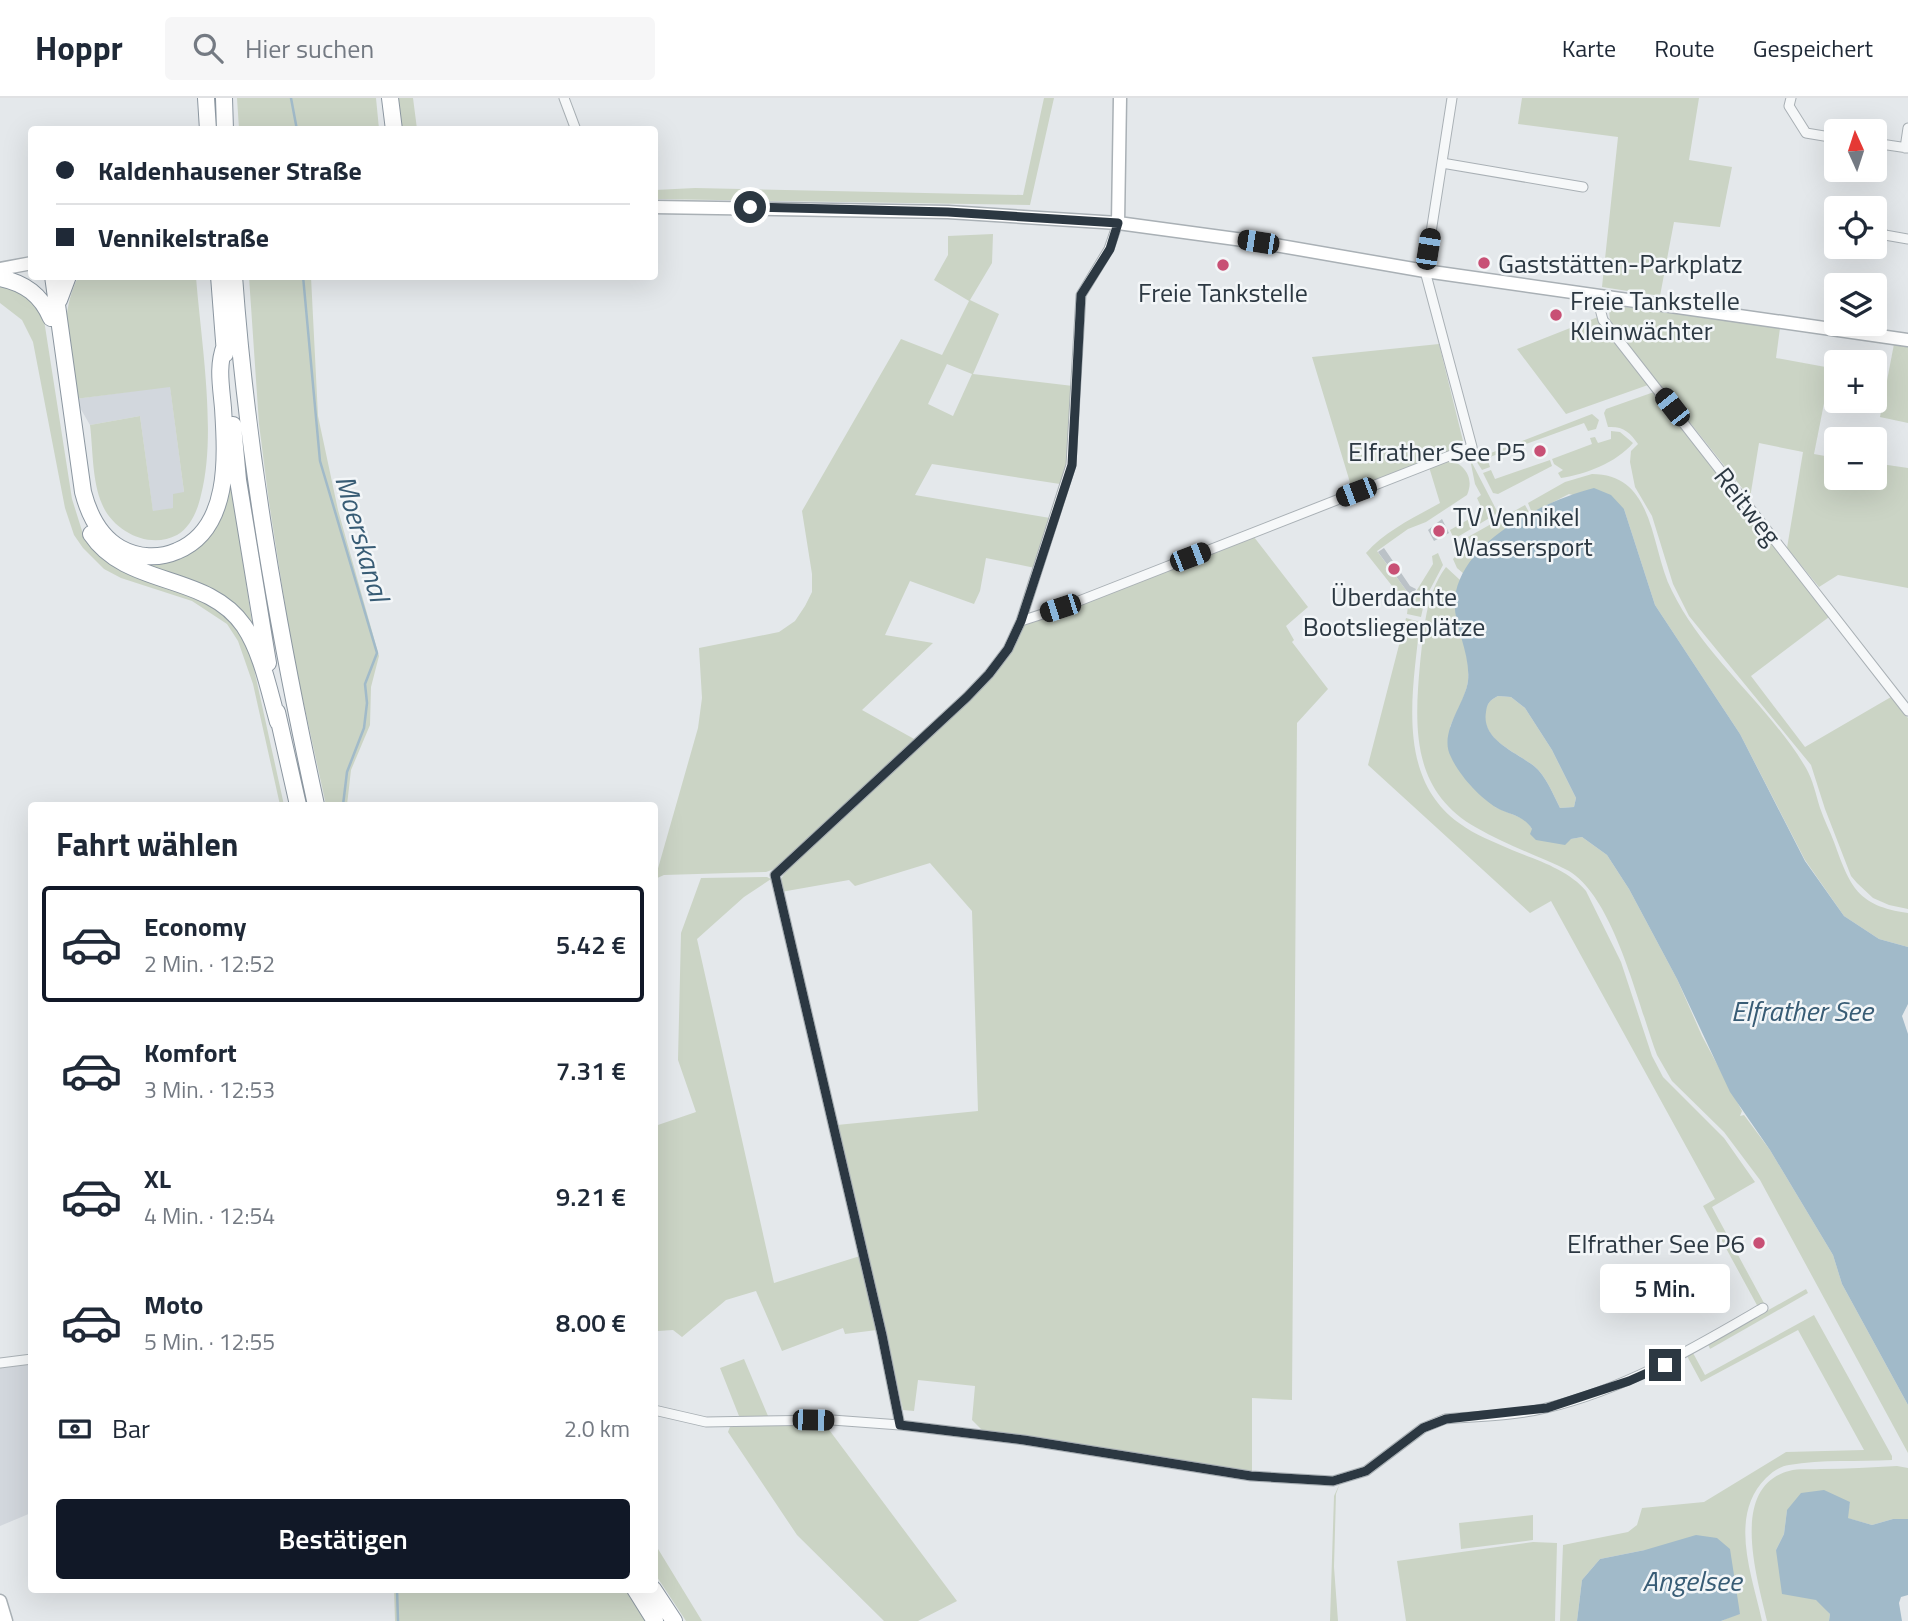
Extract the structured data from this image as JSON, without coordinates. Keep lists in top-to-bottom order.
{
  "streets": {
    "street": ["Reitweg"]
  },
  "water": ["Moerskanal", "Elfrather See", "Angelsee"],
  "places": [
    "Gaststätten-Parkplatz",
    "Freie Tankstelle",
    "Freie Tankstelle Kleinwächter",
    "Elfrather See P5",
    "TV Vennikel Wassersport",
    "Überdachte Bootsliegeplätze",
    "Elfrather See P6"
  ],
  "north": "top",
  "page": {
    "header": "Hoppr",
    "search": "Hier suchen",
    "nav": ["Karte", "Route", "Gespeichert"],
    "map_buttons": ["+", "−"],
    "banner": ["Kaldenhausener Straße", "Vennikelstraße"],
    "heading": "Fahrt wählen",
    "list": [
      {
        "name": "Economy",
        "note": "2 Min. · 12:52",
        "value": "5.42 €"
      },
      {
        "name": "Komfort",
        "note": "3 Min. · 12:53",
        "value": "7.31 €"
      },
      {
        "name": "XL",
        "note": "4 Min. · 12:54",
        "value": "9.21 €"
      },
      {
        "name": "Moto",
        "note": "5 Min. · 12:55",
        "value": "8.00 €"
      }
    ],
    "bubble": "5 Min.",
    "pay": ["Bar", "2.0 km"],
    "buttons": "Bestätigen"
  }
}
